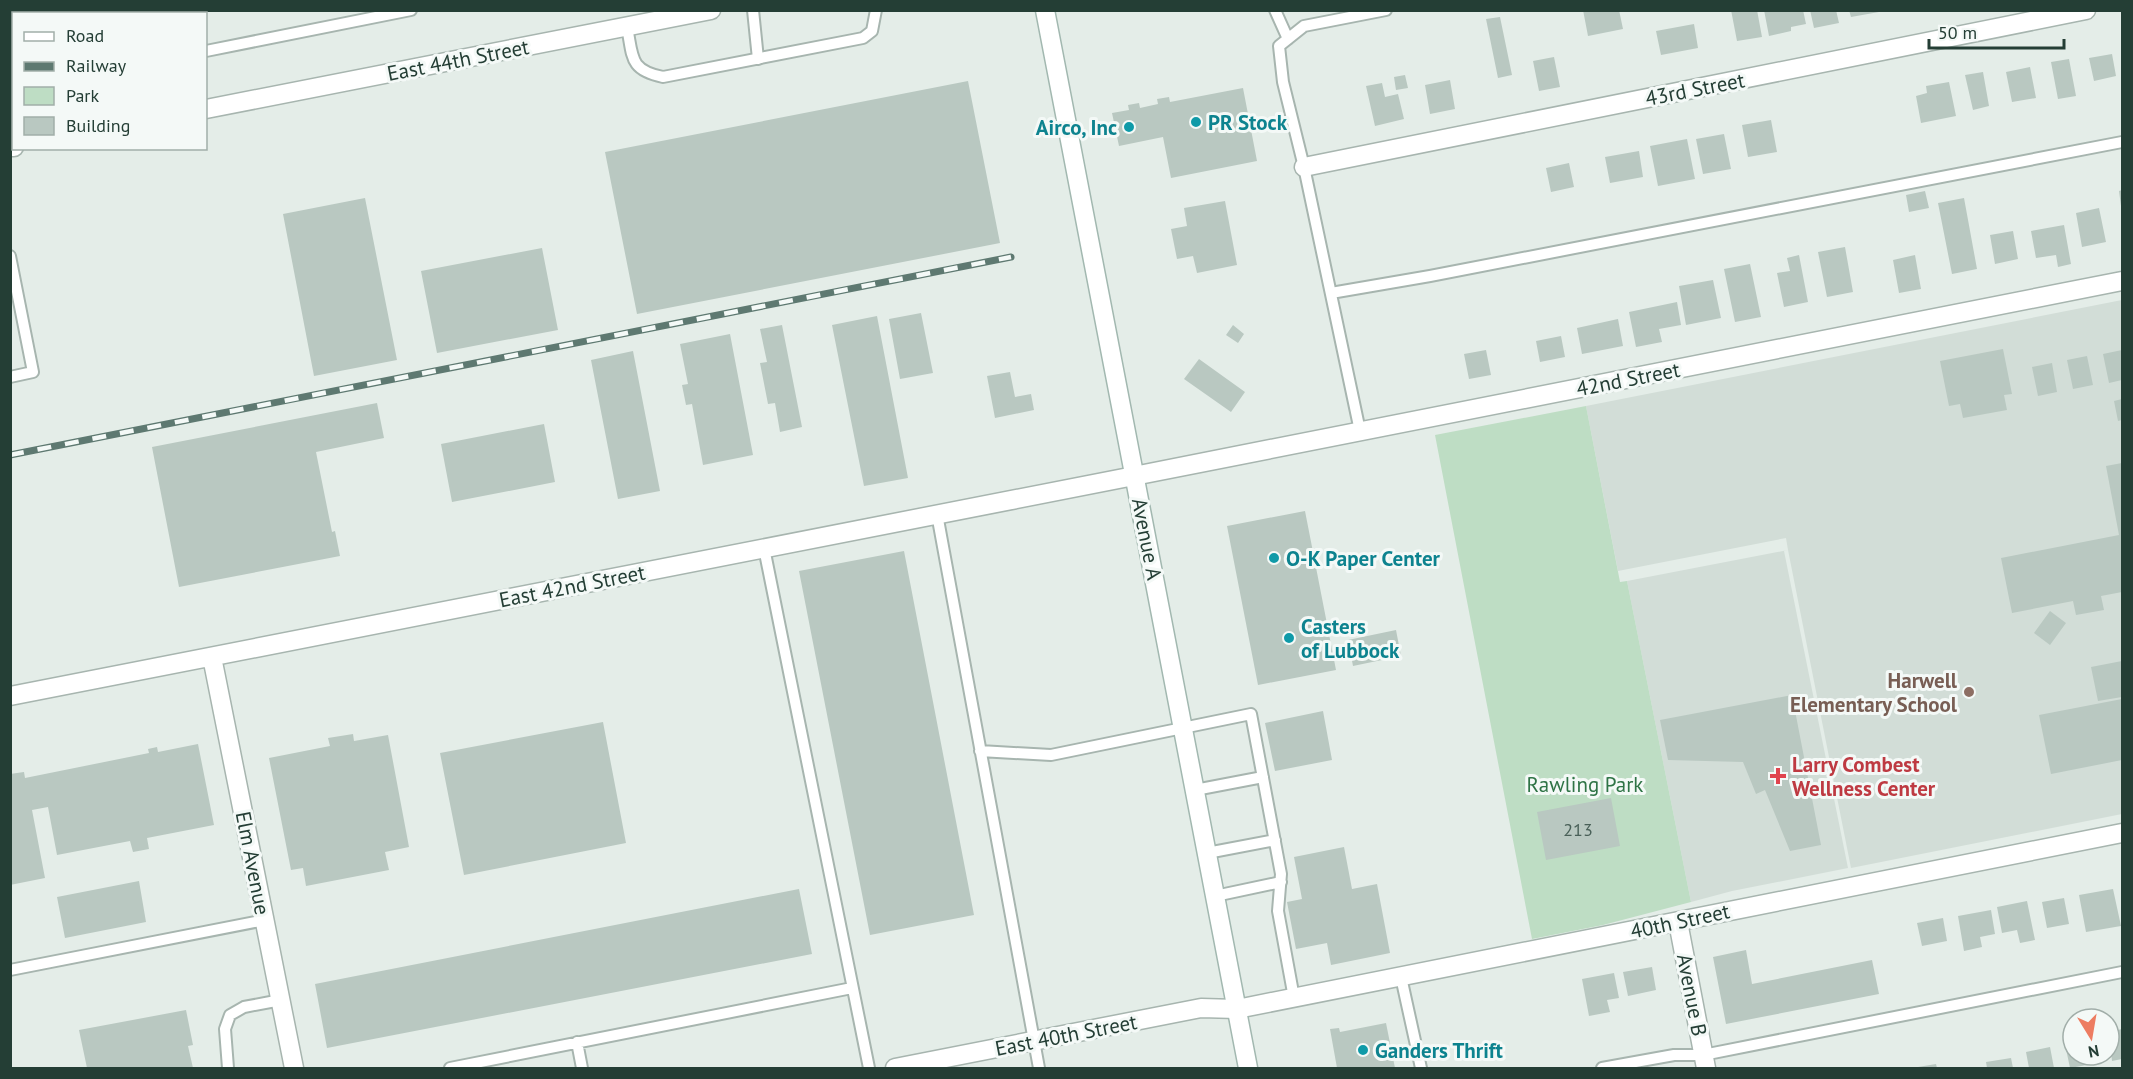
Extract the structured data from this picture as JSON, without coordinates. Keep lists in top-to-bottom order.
{
  "streets": {
    "street": [
      "East 44th Street",
      "43rd Street",
      "42nd Street",
      "Avenue A",
      "East 42nd Street",
      "Elm Avenue",
      "40th Street",
      "Avenue B",
      "East 40th Street"
    ]
  },
  "crossings": [
    ["42nd Street", "Avenue A"],
    ["42nd Street", "East 42nd Street"],
    ["Avenue A", "East 42nd Street"],
    ["Avenue A", "40th Street"],
    ["Avenue A", "East 40th Street"],
    ["East 42nd Street", "Elm Avenue"],
    ["40th Street", "Avenue B"],
    ["40th Street", "East 40th Street"]
  ],
  "parks": ["Rawling Park"],
  "places": {
    "other": [
      "PR Stock",
      "Airco, Inc",
      "O-K Paper Center",
      "Casters of Lubbock",
      "Harwell Elementary School",
      "Ganders Thrift"
    ],
    "health": ["Larry Combest Wellness Center"]
  },
  "house_numbers": ["213"],
  "legend": [
    "Road",
    "Railway",
    "Park",
    "Building"
  ],
  "scale_bar": "50 m",
  "north": "bottom"
}
